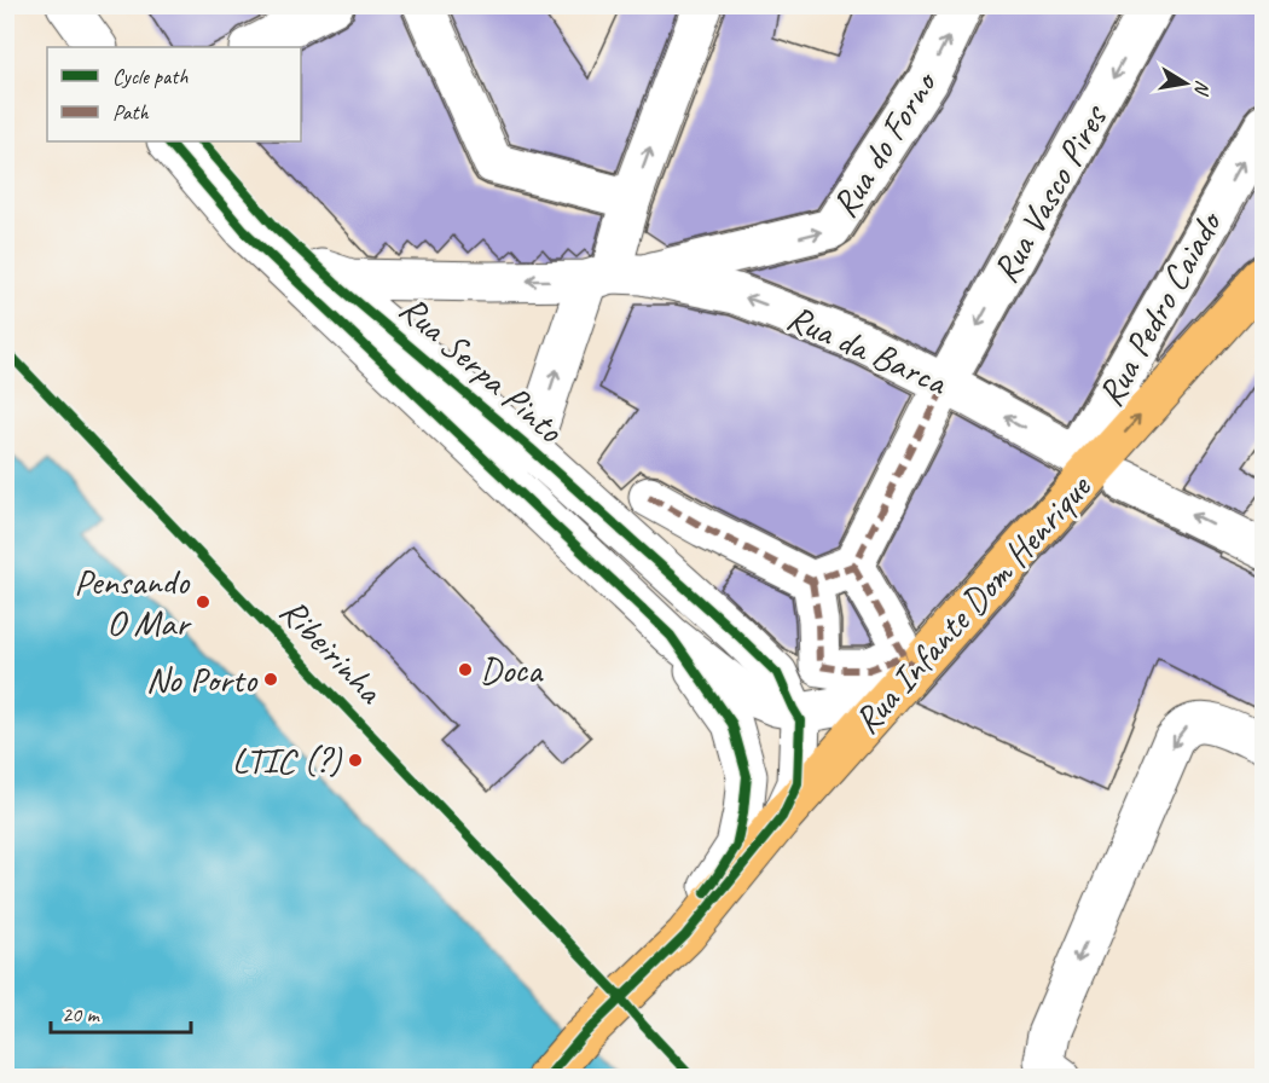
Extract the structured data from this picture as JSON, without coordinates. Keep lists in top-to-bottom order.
{
  "streets": {
    "main road": ["Rua Infante Dom Henrique"],
    "street": [
      "Rua do Forno",
      "Rua Vasco Pires",
      "Rua Pedro Caiado",
      "Rua da Barca",
      "Rua Serpa Pinto"
    ],
    "cycle path": ["Ribeirinha"]
  },
  "crossings": [
    ["Rua do Forno", "Rua da Barca"],
    ["Rua Vasco Pires", "Rua da Barca"],
    ["Rua Pedro Caiado", "Rua da Barca"],
    ["Rua Serpa Pinto", "Rua Infante Dom Henrique"]
  ],
  "one_way": [
    "Rua do Forno",
    "Rua Vasco Pires",
    "Rua Pedro Caiado",
    "Rua Infante Dom Henrique"
  ],
  "places": [
    "Pensando O Mar",
    "Doca",
    "No Porto",
    "LTIC (?)"
  ],
  "legend": ["Cycle path", "Path"],
  "scale_bar": "20 m",
  "north": "right"
}
